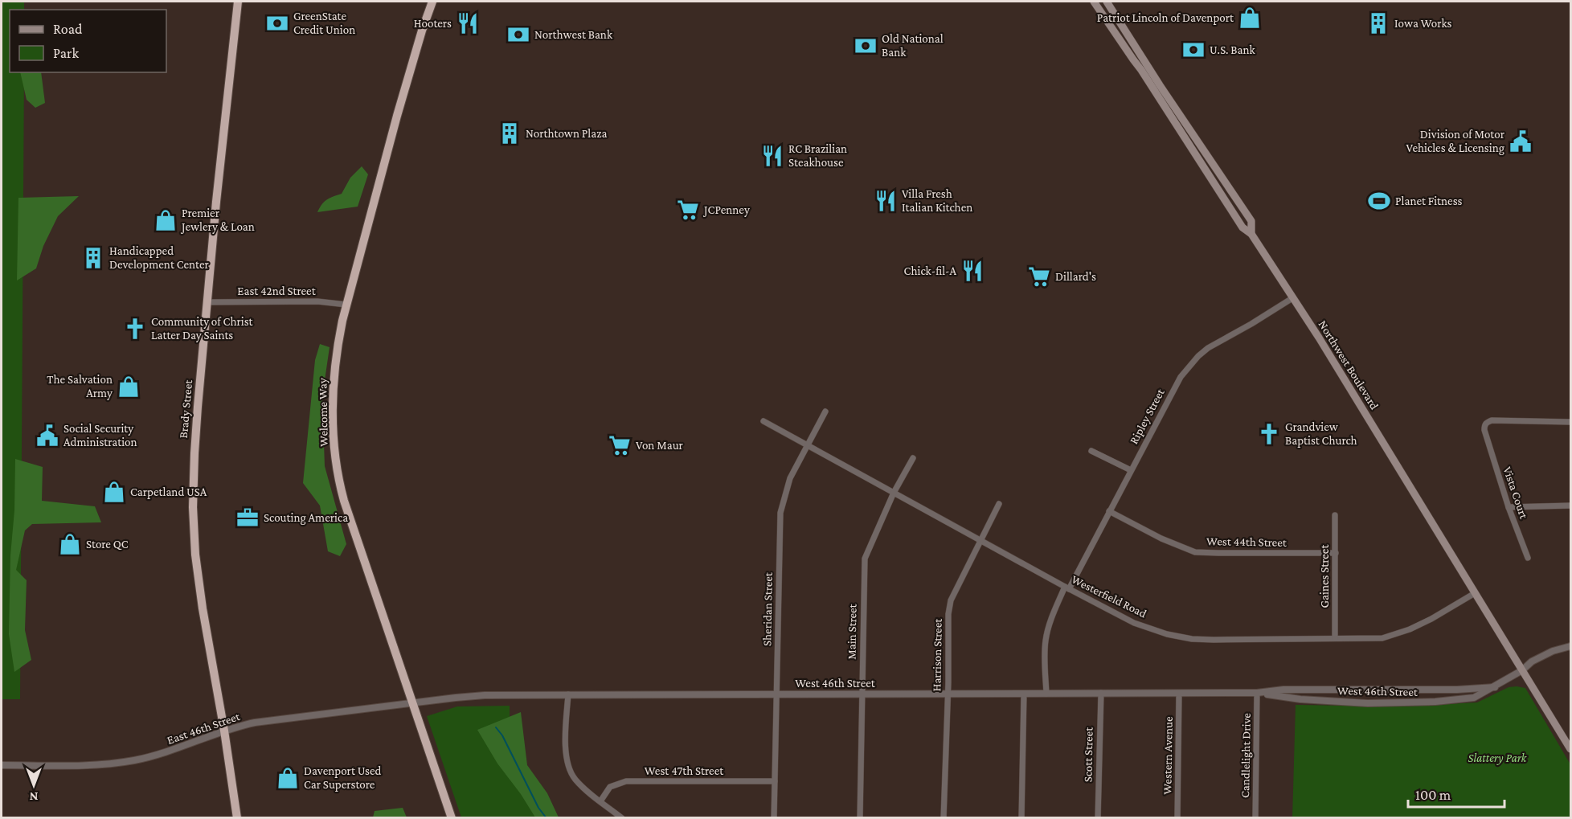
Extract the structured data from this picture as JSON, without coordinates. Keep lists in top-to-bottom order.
{
  "streets": {
    "highway": ["Brady Street", "Welcome Way"],
    "main road": ["Northwest Boulevard"],
    "street": [
      "East 42nd Street",
      "Ripley Street",
      "Vista Court",
      "West 44th Street",
      "Gaines Street",
      "Westerfield Road",
      "Sheridan Street",
      "Main Street",
      "Harrison Street",
      "West 46th Street",
      "East 46th Street",
      "Scott Street",
      "Western Avenue",
      "Candlelight Drive",
      "West 47th Street"
    ]
  },
  "crossings": [
    ["East 42nd Street", "Brady Street"],
    ["East 42nd Street", "Welcome Way"],
    ["Northwest Boulevard", "Ripley Street"],
    ["Northwest Boulevard", "Westerfield Road"],
    ["Northwest Boulevard", "West 46th Street"],
    ["Brady Street", "East 46th Street"],
    ["Welcome Way", "West 46th Street"],
    ["Welcome Way", "East 46th Street"],
    ["Ripley Street", "West 44th Street"],
    ["Ripley Street", "Westerfield Road"],
    ["Ripley Street", "West 46th Street"],
    ["West 44th Street", "Gaines Street"],
    ["Gaines Street", "Westerfield Road"],
    ["Westerfield Road", "Sheridan Street"],
    ["Westerfield Road", "Main Street"],
    ["Westerfield Road", "Harrison Street"],
    ["Sheridan Street", "West 46th Street"],
    ["Sheridan Street", "West 47th Street"],
    ["Main Street", "West 46th Street"],
    ["Harrison Street", "West 46th Street"],
    ["West 46th Street", "East 46th Street"],
    ["West 46th Street", "Scott Street"],
    ["West 46th Street", "Western Avenue"],
    ["West 46th Street", "Candlelight Drive"]
  ],
  "parks": ["Slattery Park"],
  "places": {
    "shop": [
      "Patriot Lincoln of Davenport",
      "Premier Jewlery & Loan",
      "The Salvation Army",
      "Carpetland USA",
      "Store QC",
      "Davenport Used Car Superstore"
    ],
    "bank": [
      "GreenState Credit Union",
      "Northwest Bank",
      "Old National Bank",
      "U.S. Bank"
    ],
    "restaurant": [
      "Hooters",
      "RC Brazilian Steakhouse",
      "Villa Fresh Italian Kitchen",
      "Chick-fil-A"
    ],
    "building": ["Iowa Works", "Northtown Plaza", "Handicapped Development Center"],
    "public building": ["Division of Motor Vehicles & Licensing", "Social Security Administration"],
    "sports": ["Planet Fitness"],
    "supermarket": ["JCPenney", "Dillard's", "Von Maur"],
    "church": ["Community of Christ Latter Day Saints", "Grandview Baptist Church"],
    "office": ["Scouting America"]
  },
  "legend": ["Road", "Park"],
  "scale_bar": "100 m",
  "north": "bottom"
}
